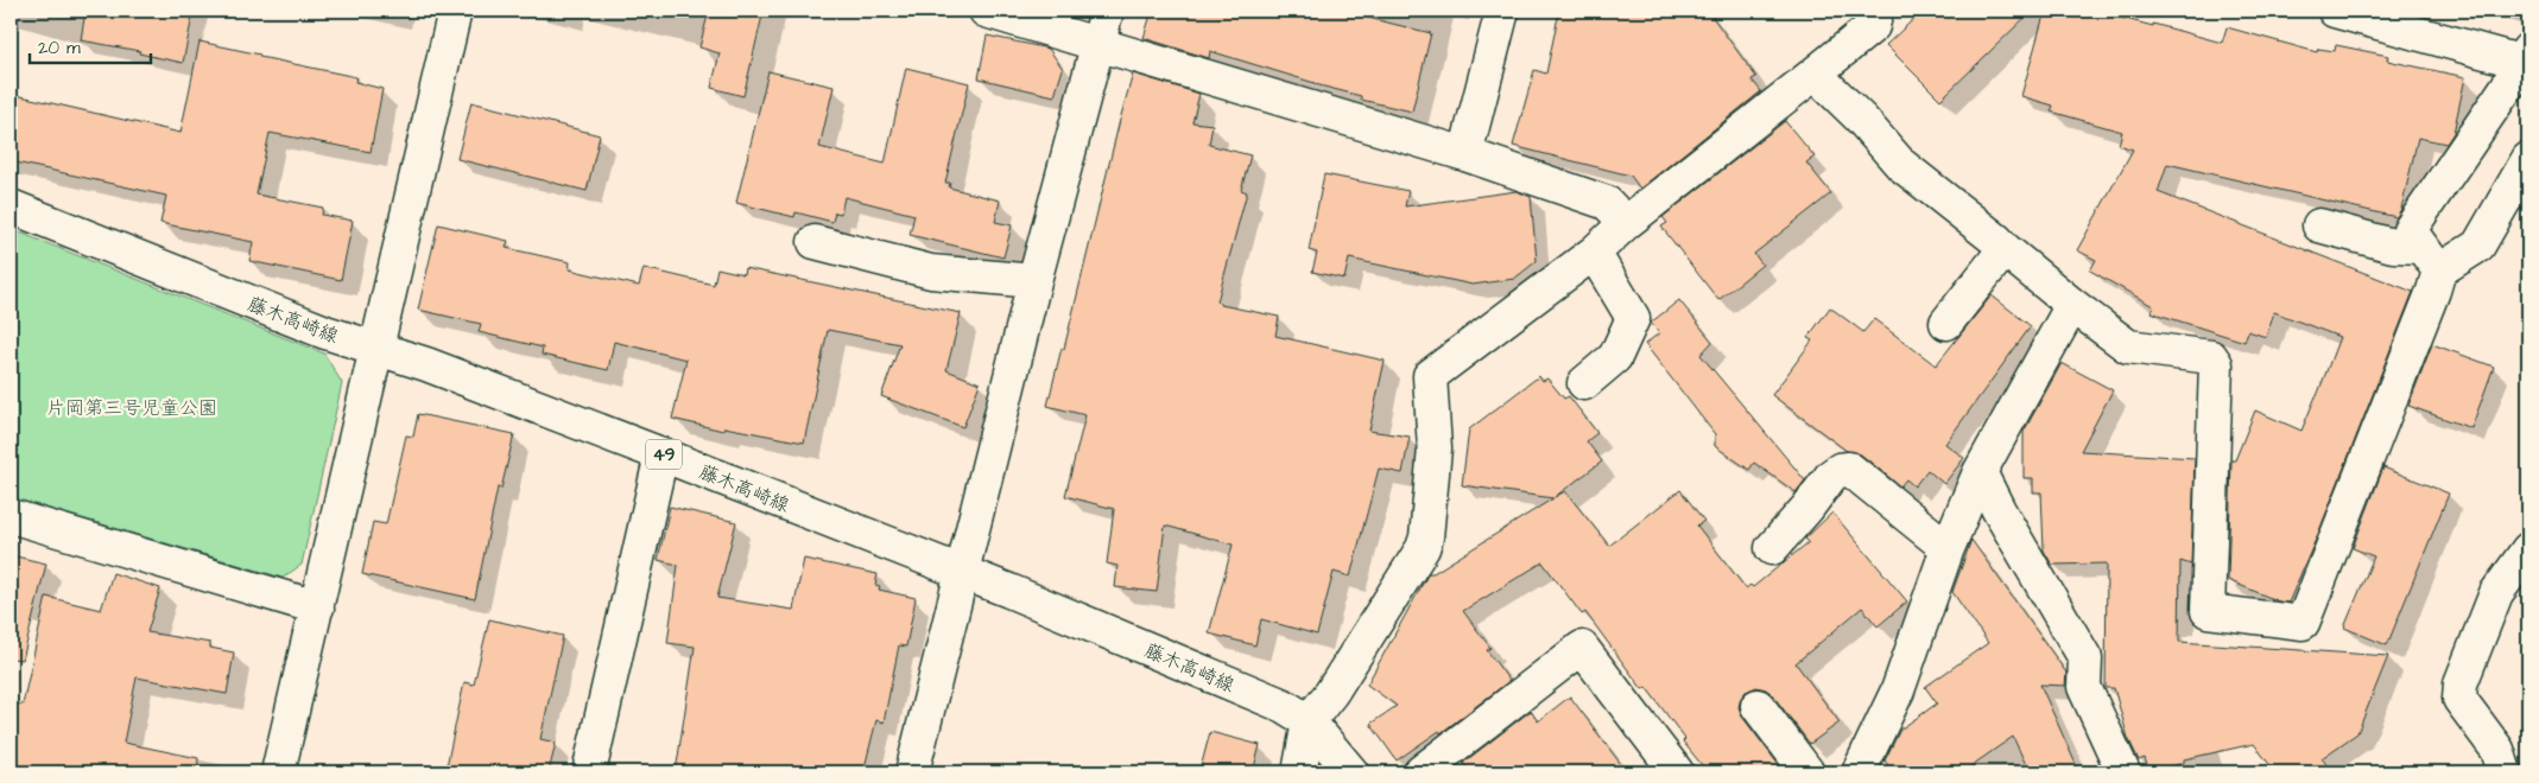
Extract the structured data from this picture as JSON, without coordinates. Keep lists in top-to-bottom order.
{
  "streets": {
    "street": ["藤木高崎線", "49"]
  },
  "parks": ["片岡第三号児童公園"],
  "scale_bar": "20 m"
}
